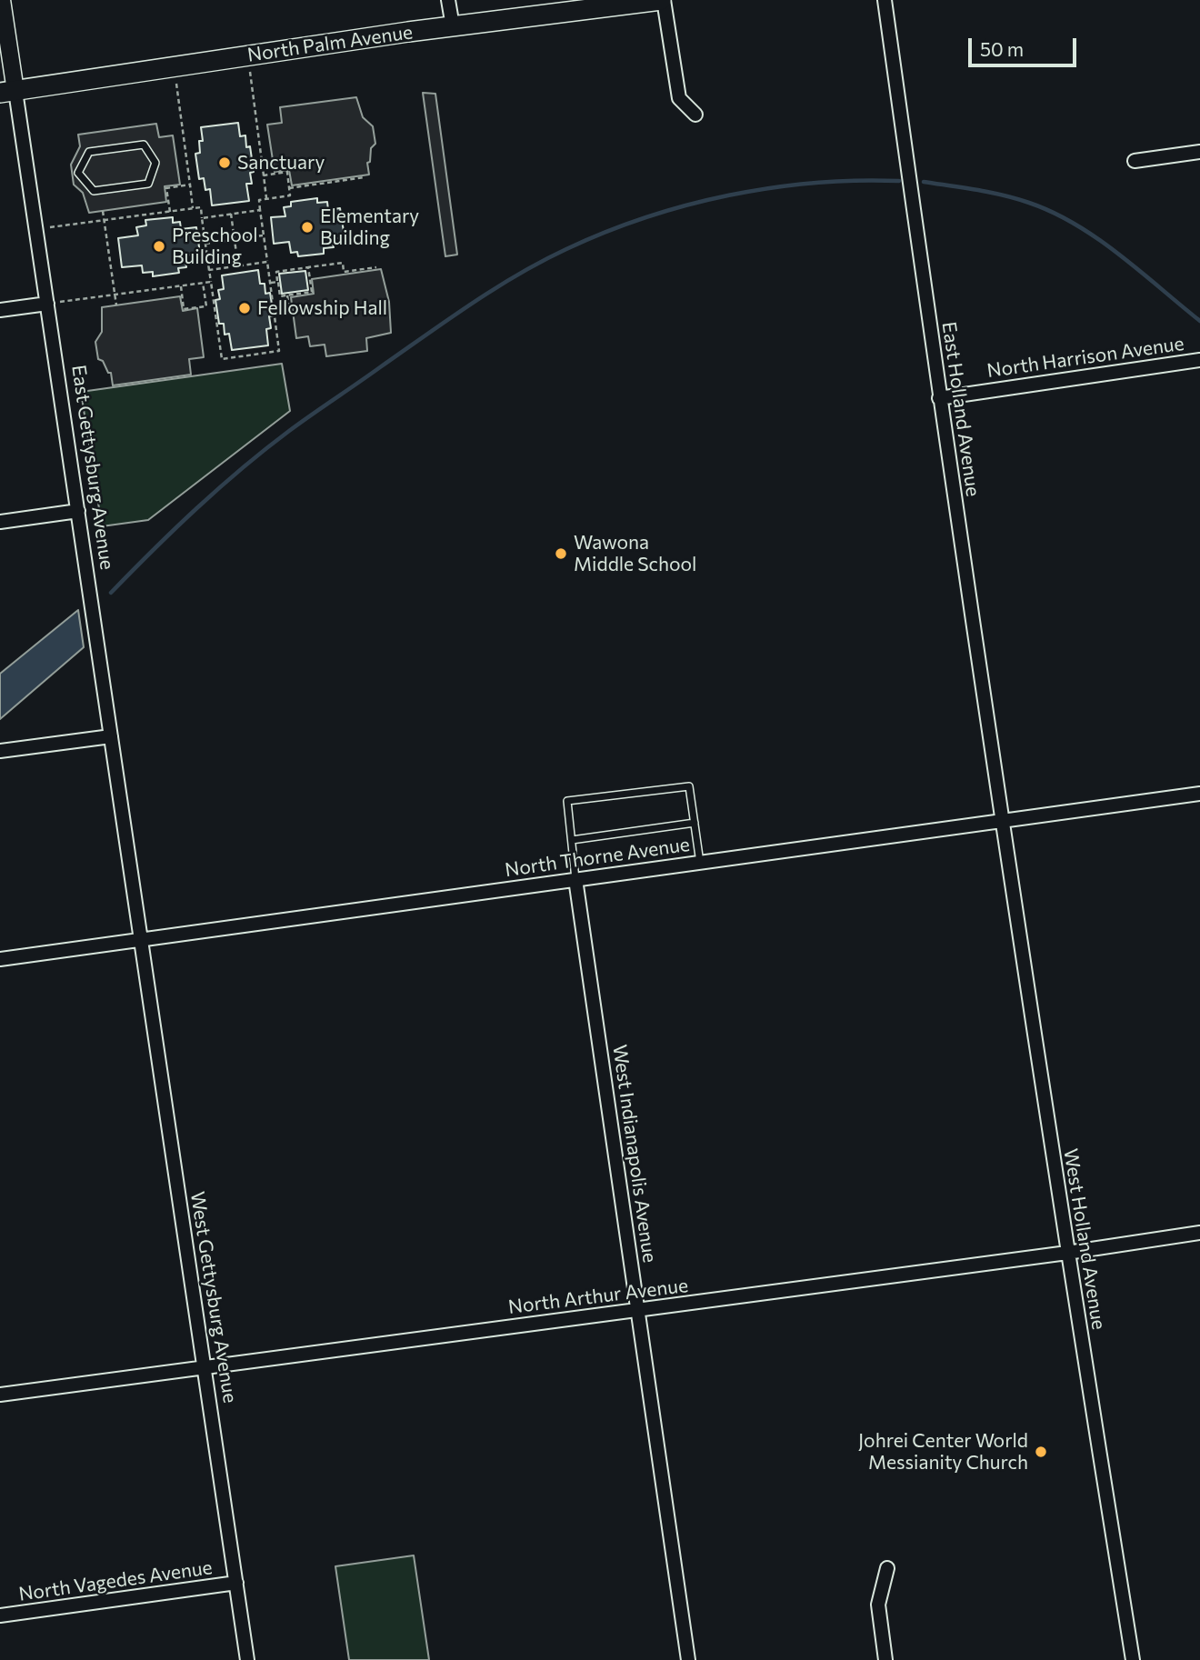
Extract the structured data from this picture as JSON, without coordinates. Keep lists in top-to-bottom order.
{
  "streets": {
    "main road": ["North Palm Avenue"],
    "street": [
      "North Harrison Avenue",
      "East Holland Avenue",
      "East Gettysburg Avenue",
      "North Thorne Avenue",
      "West Indianapolis Avenue",
      "West Holland Avenue",
      "North Arthur Avenue",
      "West Gettysburg Avenue",
      "North Vagedes Avenue"
    ]
  },
  "crossings": [
    ["North Palm Avenue", "East Gettysburg Avenue"],
    ["North Harrison Avenue", "East Holland Avenue"],
    ["East Holland Avenue", "North Thorne Avenue"],
    ["East Holland Avenue", "West Holland Avenue"],
    ["East Gettysburg Avenue", "North Thorne Avenue"],
    ["East Gettysburg Avenue", "West Gettysburg Avenue"],
    ["North Thorne Avenue", "West Indianapolis Avenue"],
    ["North Thorne Avenue", "West Holland Avenue"],
    ["North Thorne Avenue", "West Gettysburg Avenue"],
    ["West Indianapolis Avenue", "North Arthur Avenue"],
    ["West Holland Avenue", "North Arthur Avenue"],
    ["North Arthur Avenue", "West Gettysburg Avenue"],
    ["West Gettysburg Avenue", "North Vagedes Avenue"]
  ],
  "places": [
    "Sanctuary",
    "Elementary Building",
    "Preschool Building",
    "Fellowship Hall",
    "Wawona Middle School",
    "Johrei Center World Messianity Church"
  ],
  "scale_bar": "50 m"
}
